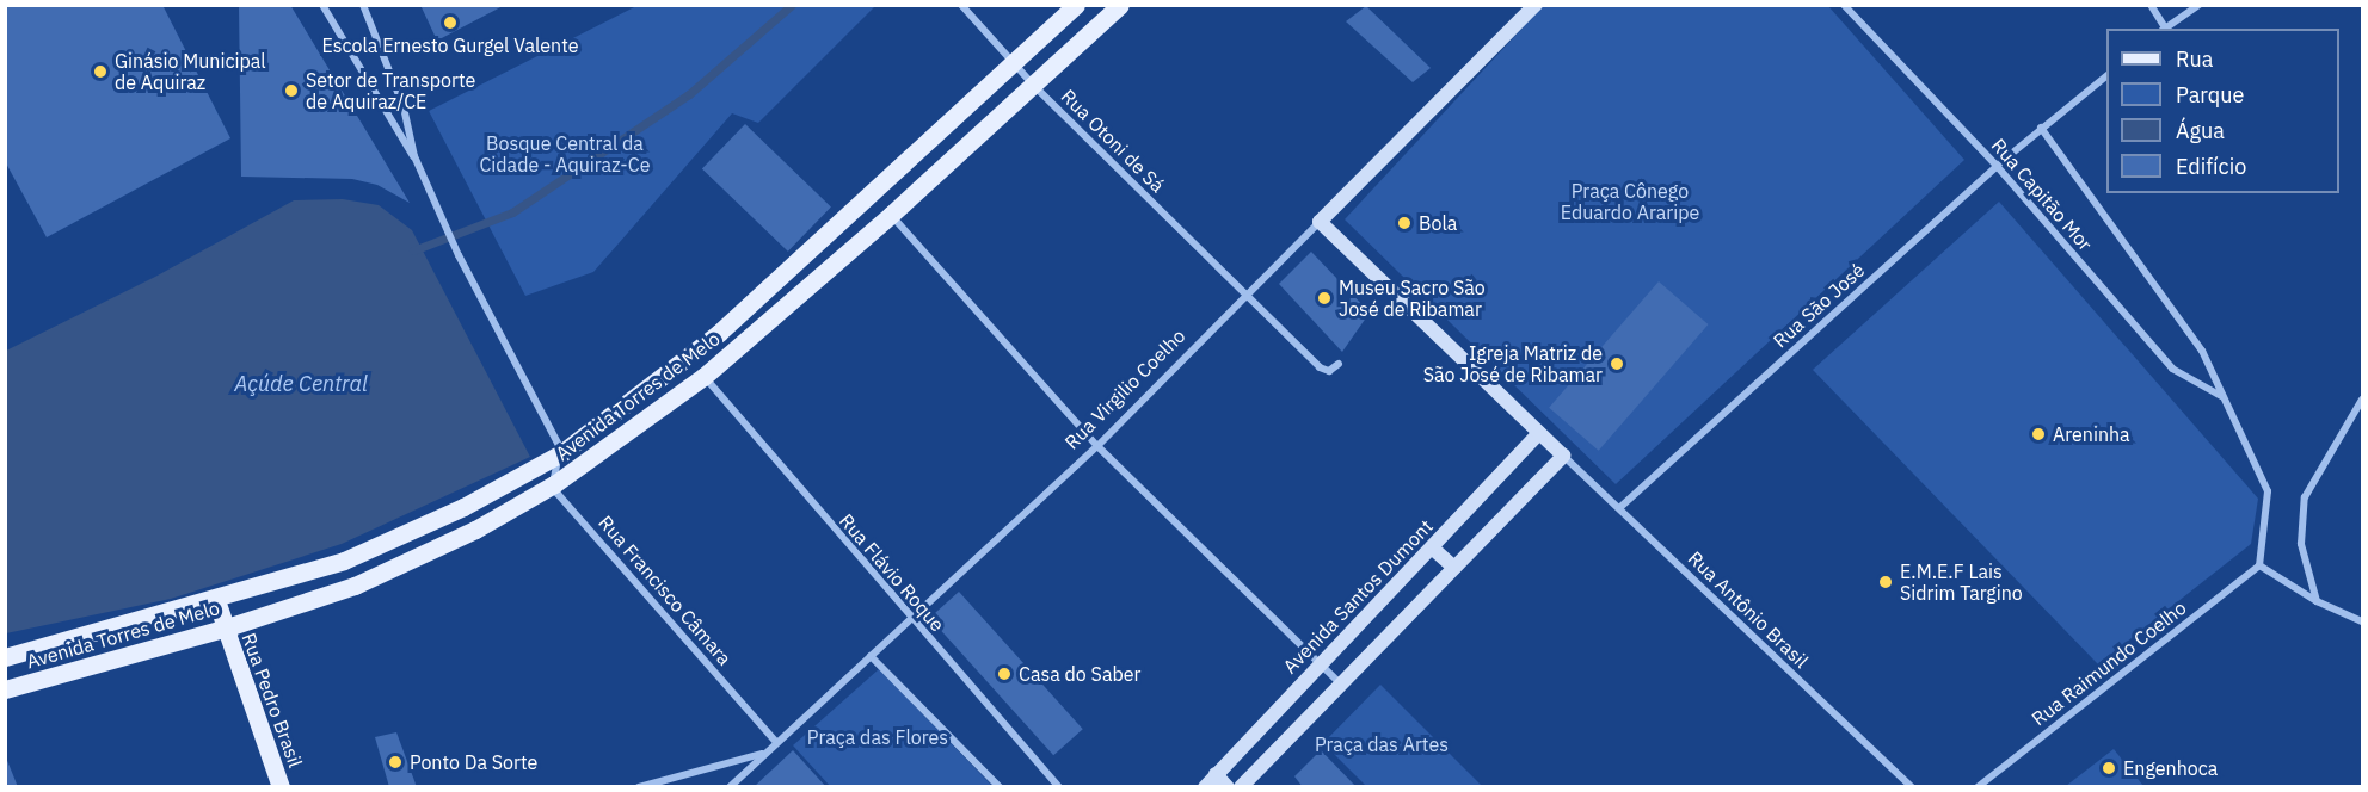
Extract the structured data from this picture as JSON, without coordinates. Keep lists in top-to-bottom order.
{
  "streets": {
    "main road": ["Avenida Torres de Melo", "Rua Pedro Brasil"],
    "street": [
      "Rua Otoni de Sá",
      "Rua Capitão Mor",
      "Rua São José",
      "Rua Virgilio Coelho",
      "Rua Flávio Roque",
      "Rua Francisco Câmara",
      "Avenida Santos Dumont",
      "Rua Antônio Brasil",
      "Rua Raimundo Coelho"
    ]
  },
  "crossings": [
    ["Rua Otoni de Sá", "Rua Virgilio Coelho"],
    ["Rua Otoni de Sá", "Avenida Torres de Melo"],
    ["Rua Capitão Mor", "Rua São José"],
    ["Rua Capitão Mor", "Rua Raimundo Coelho"],
    ["Rua São José", "Rua Antônio Brasil"],
    ["Rua Virgilio Coelho", "Rua Flávio Roque"],
    ["Rua Virgilio Coelho", "Rua Francisco Câmara"],
    ["Avenida Torres de Melo", "Rua Flávio Roque"],
    ["Avenida Torres de Melo", "Rua Francisco Câmara"],
    ["Avenida Torres de Melo", "Rua Pedro Brasil"]
  ],
  "water": ["Açúde Central"],
  "parks": [
    "Bosque Central da Cidade - Aquiraz-Ce",
    "Praça Cônego Eduardo Araripe",
    "Praça das Flores",
    "Praça das Artes"
  ],
  "places": [
    "Escola Ernesto Gurgel Valente",
    "Ginásio Municipal de Aquiraz",
    "Setor de Transporte de Aquiraz/CE",
    "Bola",
    "Museu Sacro São José de Ribamar",
    "Igreja Matriz de São José de Ribamar",
    "Areninha",
    "E.M.E.F Lais Sidrim Targino",
    "Casa do Saber",
    "Ponto Da Sorte",
    "Engenhoca"
  ],
  "legend": [
    "Rua",
    "Parque",
    "Água",
    "Edifício"
  ]
}
